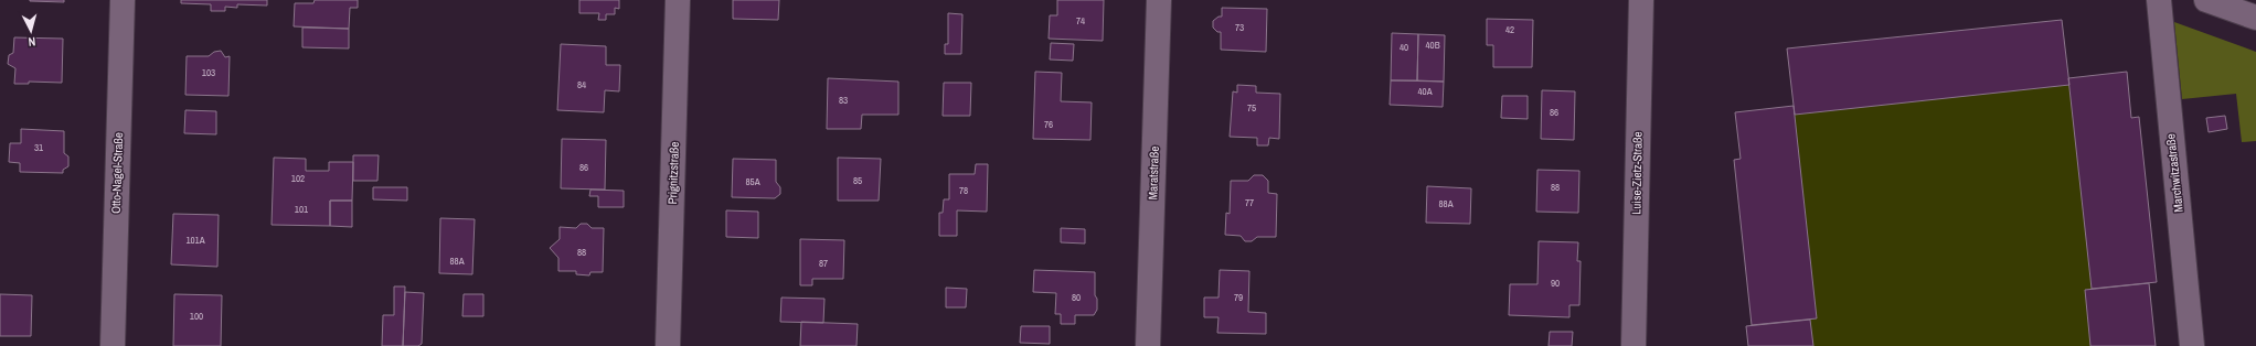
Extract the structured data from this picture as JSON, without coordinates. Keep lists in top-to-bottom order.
{
  "streets": {
    "street": [
      "Otto-Nagel-Straße",
      "Prignitzstraße",
      "Maratstraße",
      "Luise-Zietz-Straße",
      "Marchwitzastraße"
    ]
  },
  "house_numbers": [
    "74",
    "73",
    "42",
    "40B",
    "40",
    "103",
    "84",
    "40A",
    "83",
    "75",
    "86",
    "76",
    "31",
    "86",
    "102",
    "85",
    "85A",
    "88",
    "78",
    "77",
    "88A",
    "101",
    "101A",
    "88",
    "88A",
    "87",
    "90",
    "80",
    "79",
    "100"
  ],
  "north": "bottom"
}
